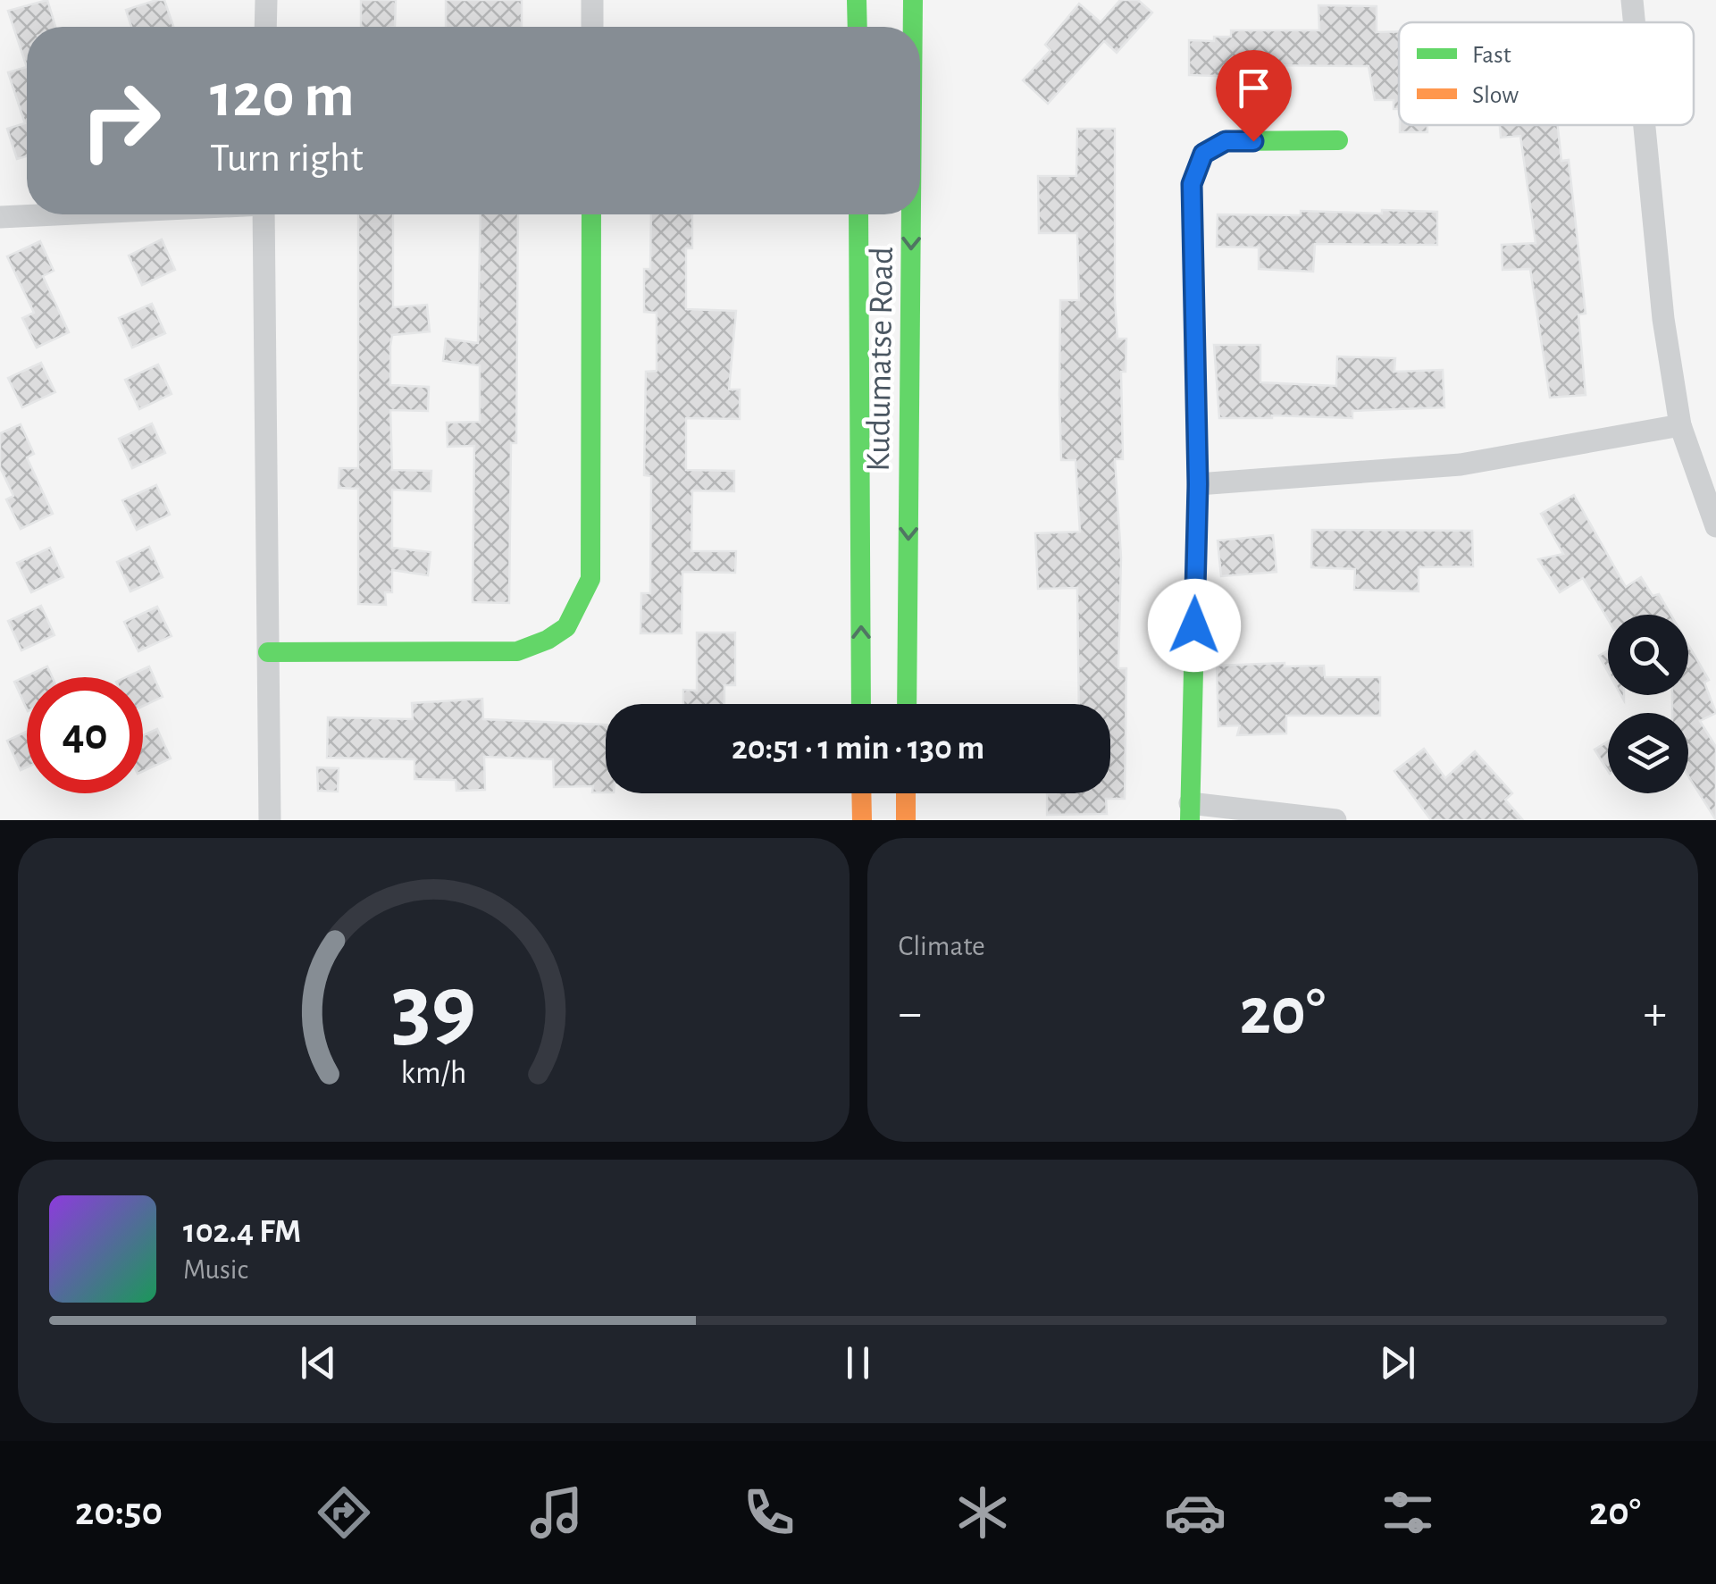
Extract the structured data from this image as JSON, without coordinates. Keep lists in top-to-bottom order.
{
  "streets": {
    "street": ["Kudumatse Road"]
  },
  "legend": ["Fast", "Slow"],
  "page": {
    "turn": ["120 m", "Turn right"],
    "limit": "40",
    "trip": "20:51 · 1 min · 130 m",
    "tile": "Climate",
    "heat": ["−", "20°", "+"],
    "song": ["102.4 FM", "Music"],
    "tabs": ["20:50", "20°"],
    "gauge": ["39", "km/h"]
  }
}
